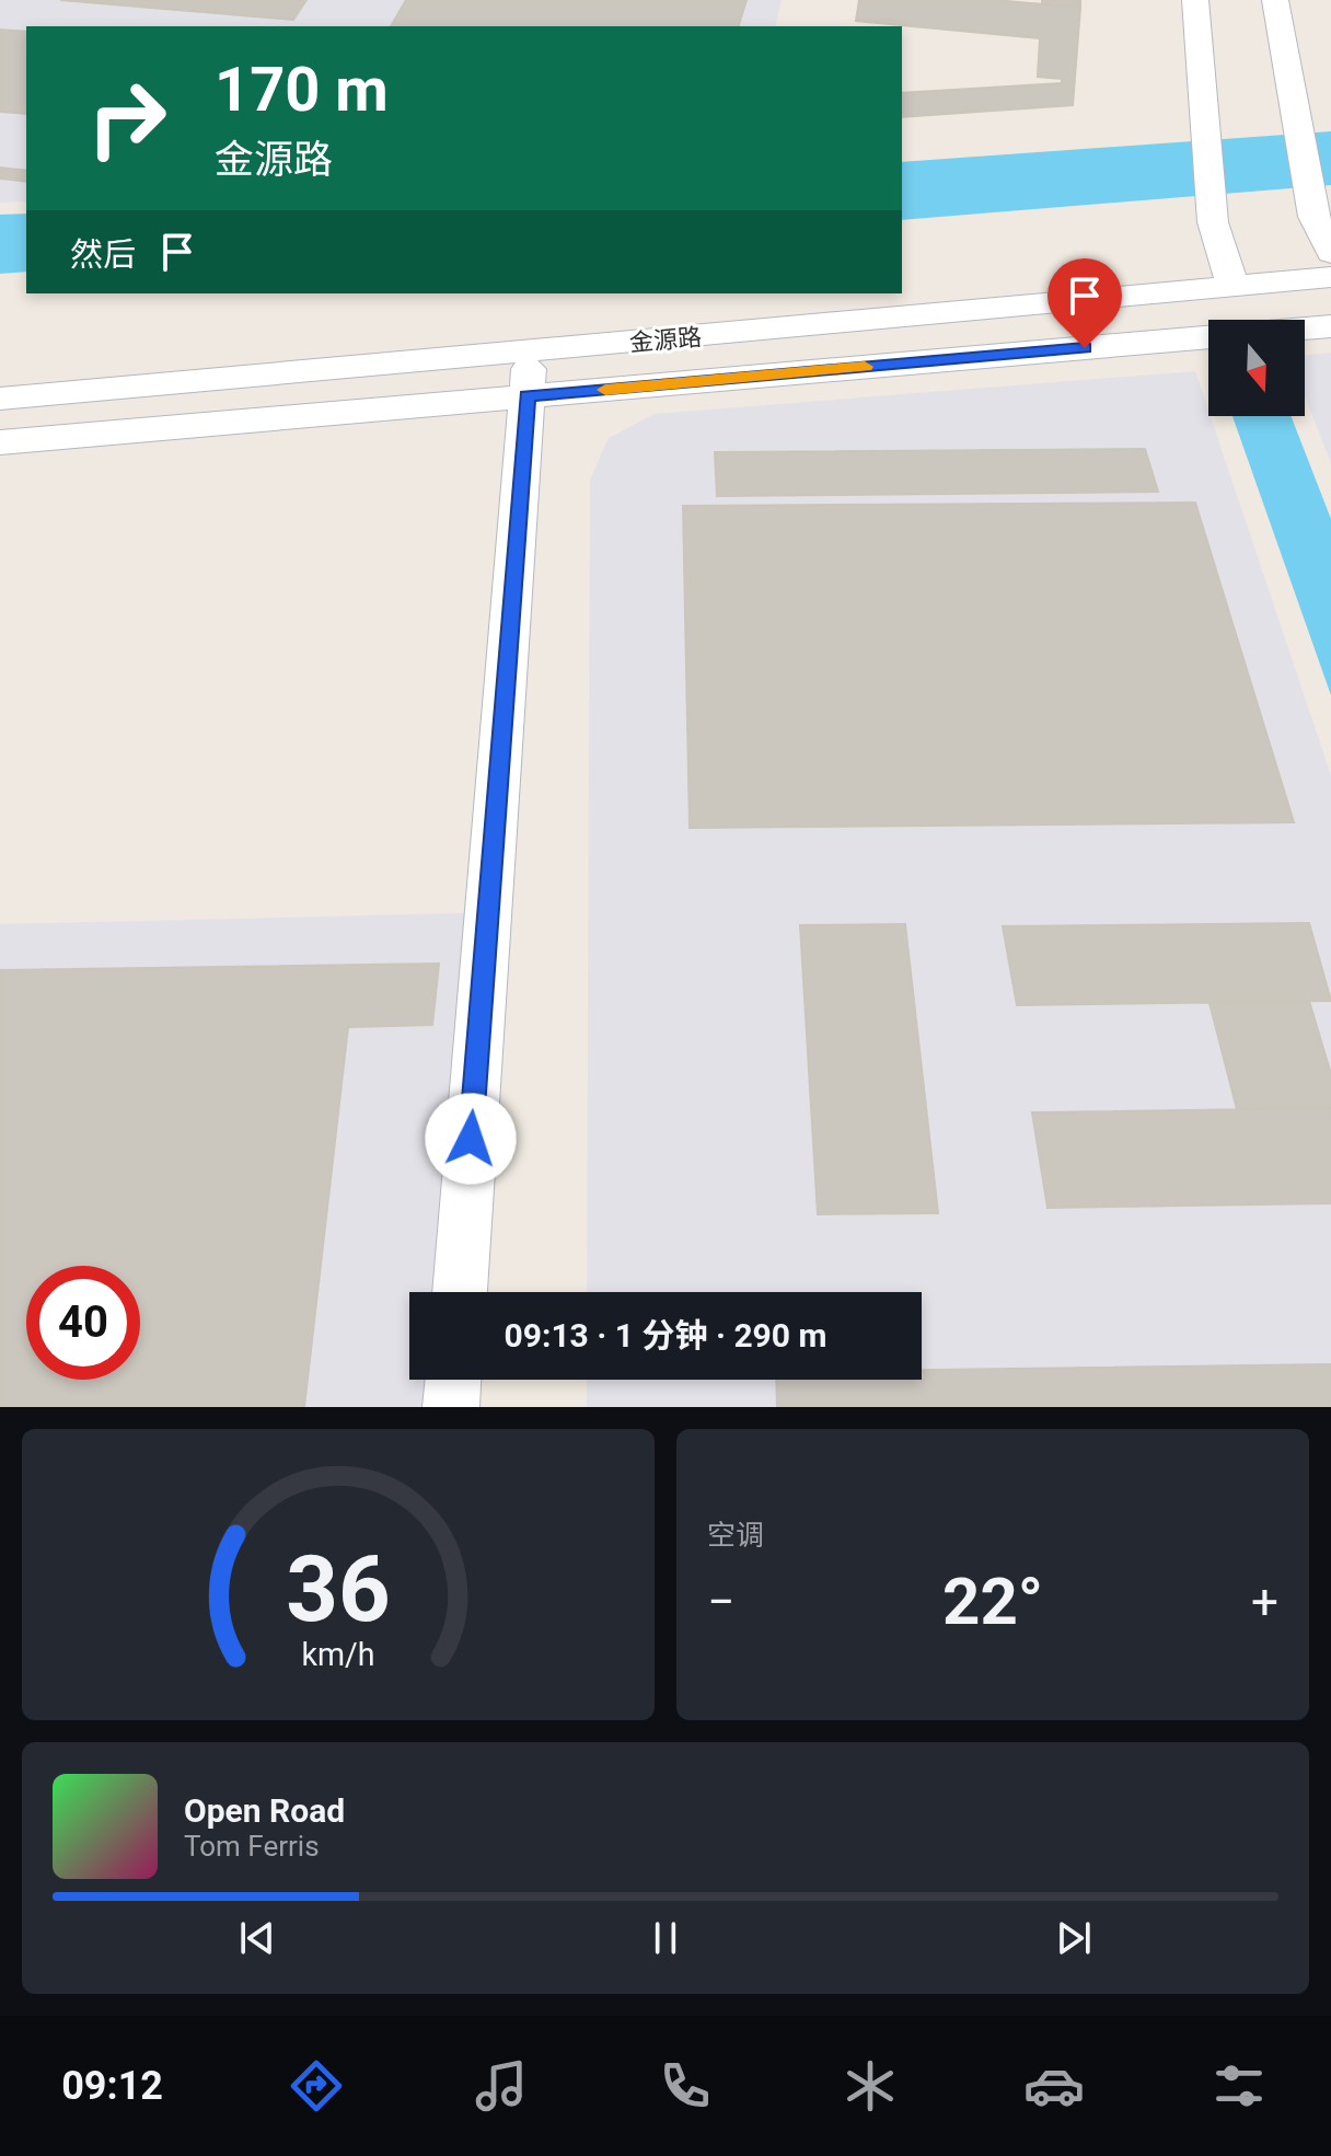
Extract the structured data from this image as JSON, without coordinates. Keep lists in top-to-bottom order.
{
  "streets": {
    "street": ["金源路"]
  },
  "north": "bottom",
  "page": {
    "turn": ["170 m", "金源路"],
    "then": "然后",
    "limit": "40",
    "trip": "09:13 · 1 分钟 · 290 m",
    "tile": "空调",
    "heat": ["−", "22°", "+"],
    "song": ["Open Road", "Tom Ferris"],
    "tabs": "09:12",
    "gauge": ["36", "km/h"]
  }
}
